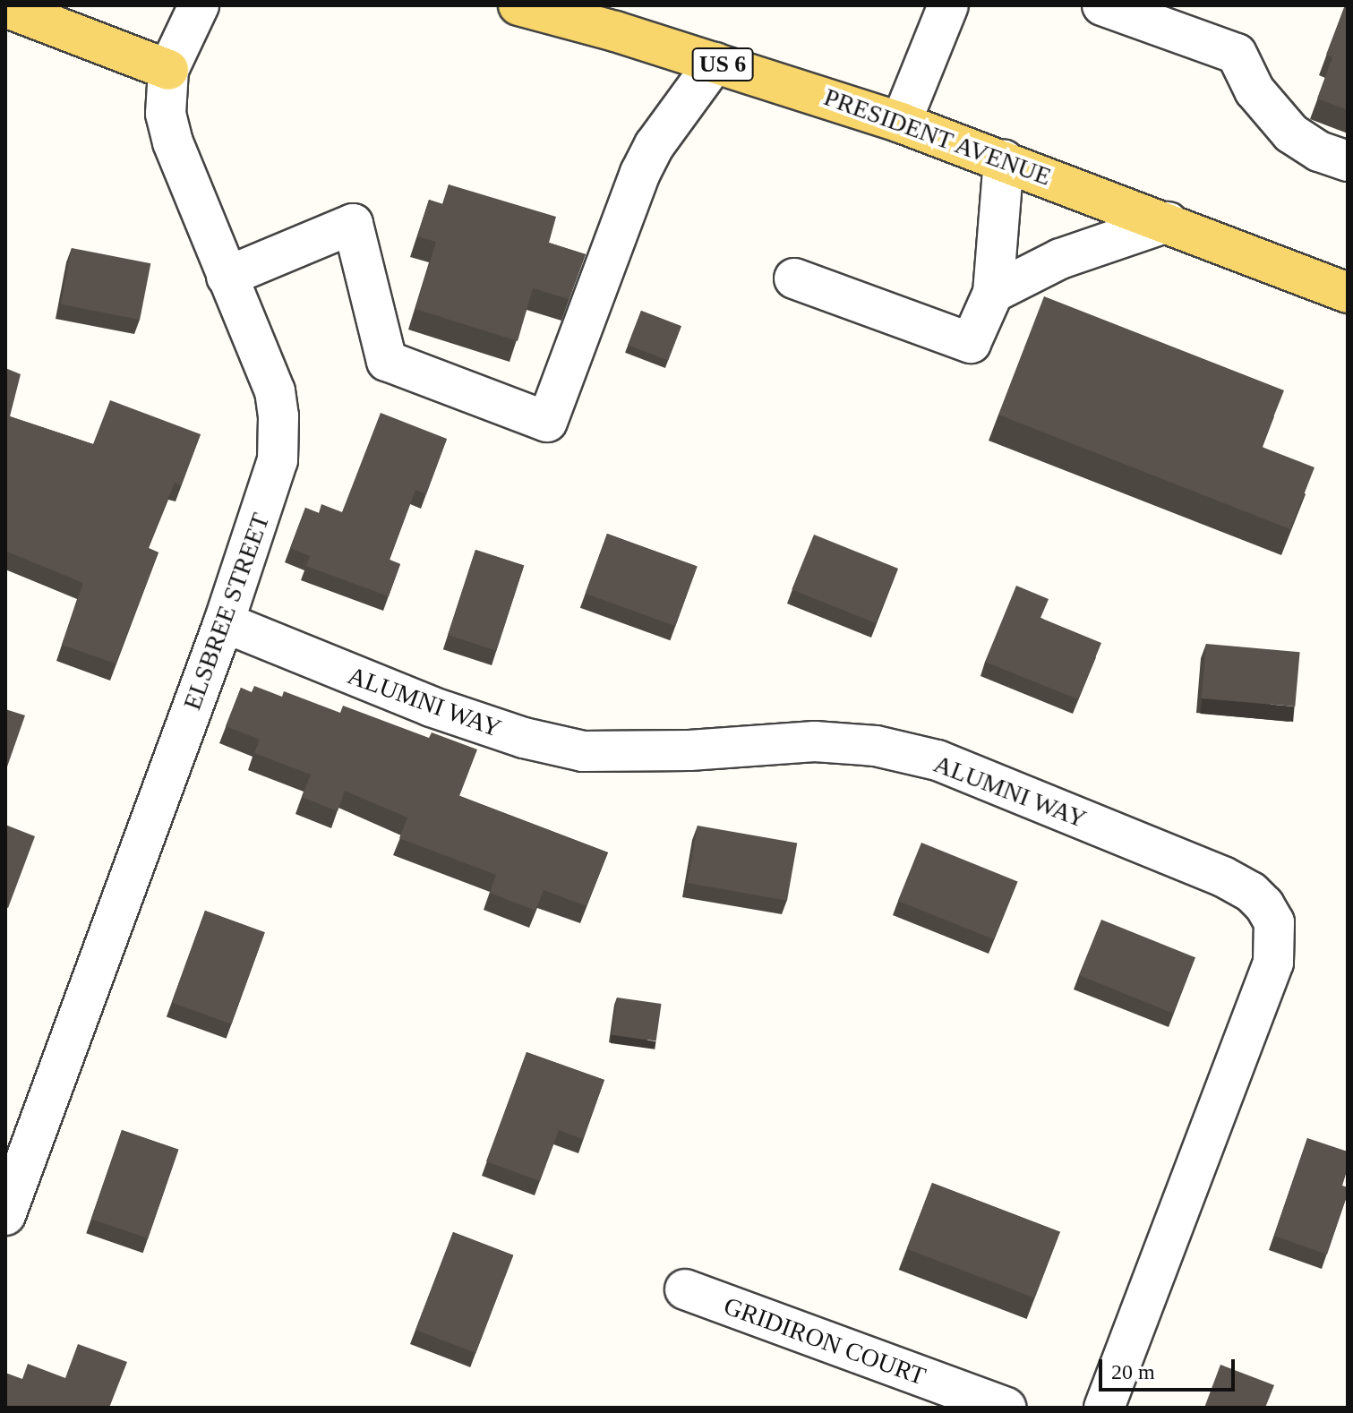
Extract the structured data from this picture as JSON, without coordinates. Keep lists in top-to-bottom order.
{
  "streets": {
    "main road": ["US 6", "PRESIDENT AVENUE"],
    "street": ["ELSBREE STREET", "ALUMNI WAY", "GRIDIRON COURT"]
  },
  "crossings": [
    ["ELSBREE STREET", "ALUMNI WAY"]
  ],
  "scale_bar": "20 m"
}
